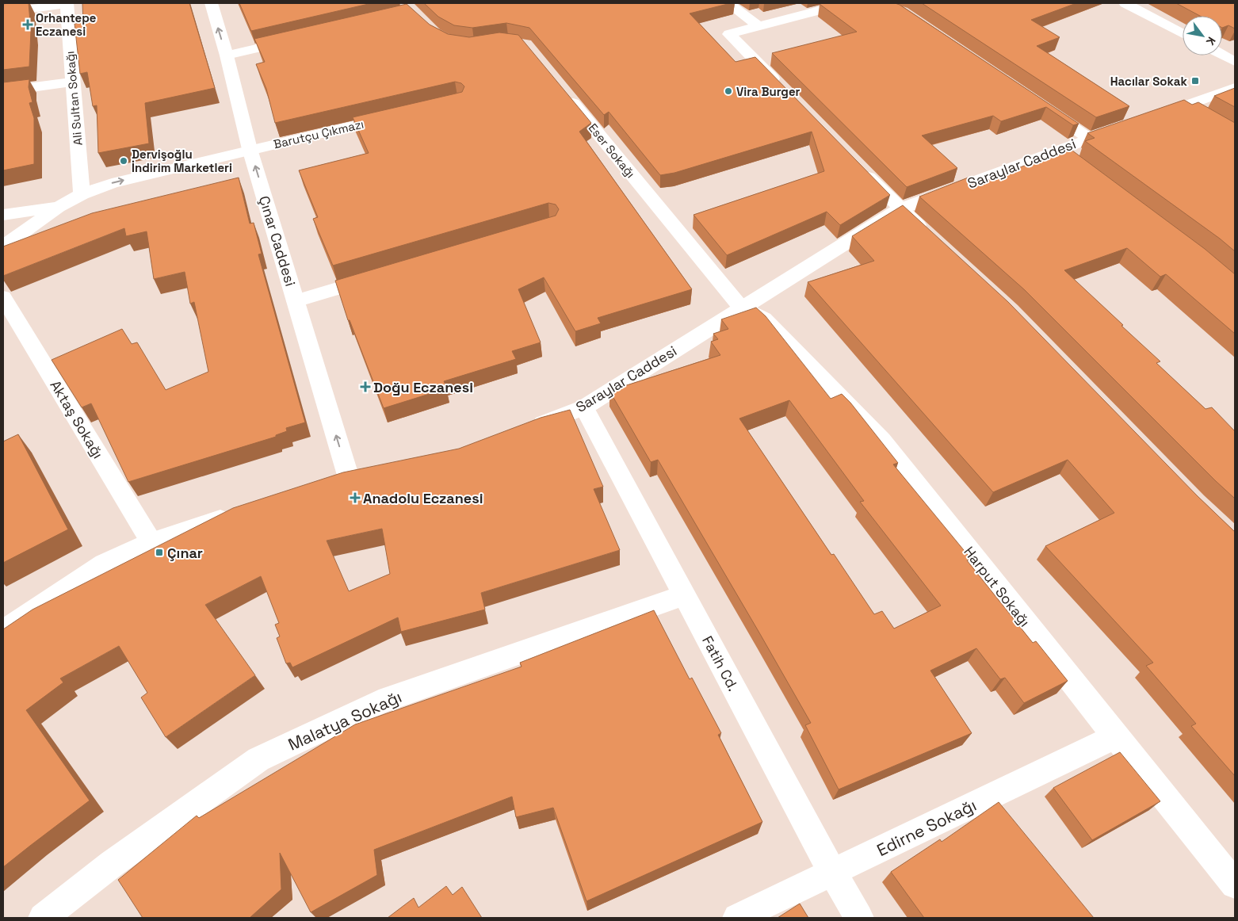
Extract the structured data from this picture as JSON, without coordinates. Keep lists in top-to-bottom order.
{
  "streets": {
    "street": [
      "Ali Sultan Sokağı",
      "Barutçu Çıkmazı",
      "Eser Sokağı",
      "Saraylar Caddesi",
      "Çınar Caddesi",
      "Aktaş Sokağı",
      "Harput Sokağı",
      "Fatih Cd.",
      "Malatya Sokağı",
      "Edirne Sokağı"
    ]
  },
  "crossings": [
    ["Ali Sultan Sokağı", "Barutçu Çıkmazı"],
    ["Barutçu Çıkmazı", "Çınar Caddesi"],
    ["Eser Sokağı", "Saraylar Caddesi"],
    ["Eser Sokağı", "Harput Sokağı"],
    ["Saraylar Caddesi", "Harput Sokağı"],
    ["Saraylar Caddesi", "Fatih Cd."],
    ["Harput Sokağı", "Edirne Sokağı"],
    ["Fatih Cd.", "Malatya Sokağı"],
    ["Fatih Cd.", "Edirne Sokağı"]
  ],
  "one_way": ["Çınar Caddesi"],
  "places": {
    "health": ["Orhantepe Eczanesi", "Doğu Eczanesi", "Anadolu Eczanesi"],
    "transit": ["Hacılar Sokak", "Çınar"],
    "other": ["Vira Burger", "Dervişoğlu İndirim Marketleri"]
  },
  "north": "bottom right"
}
